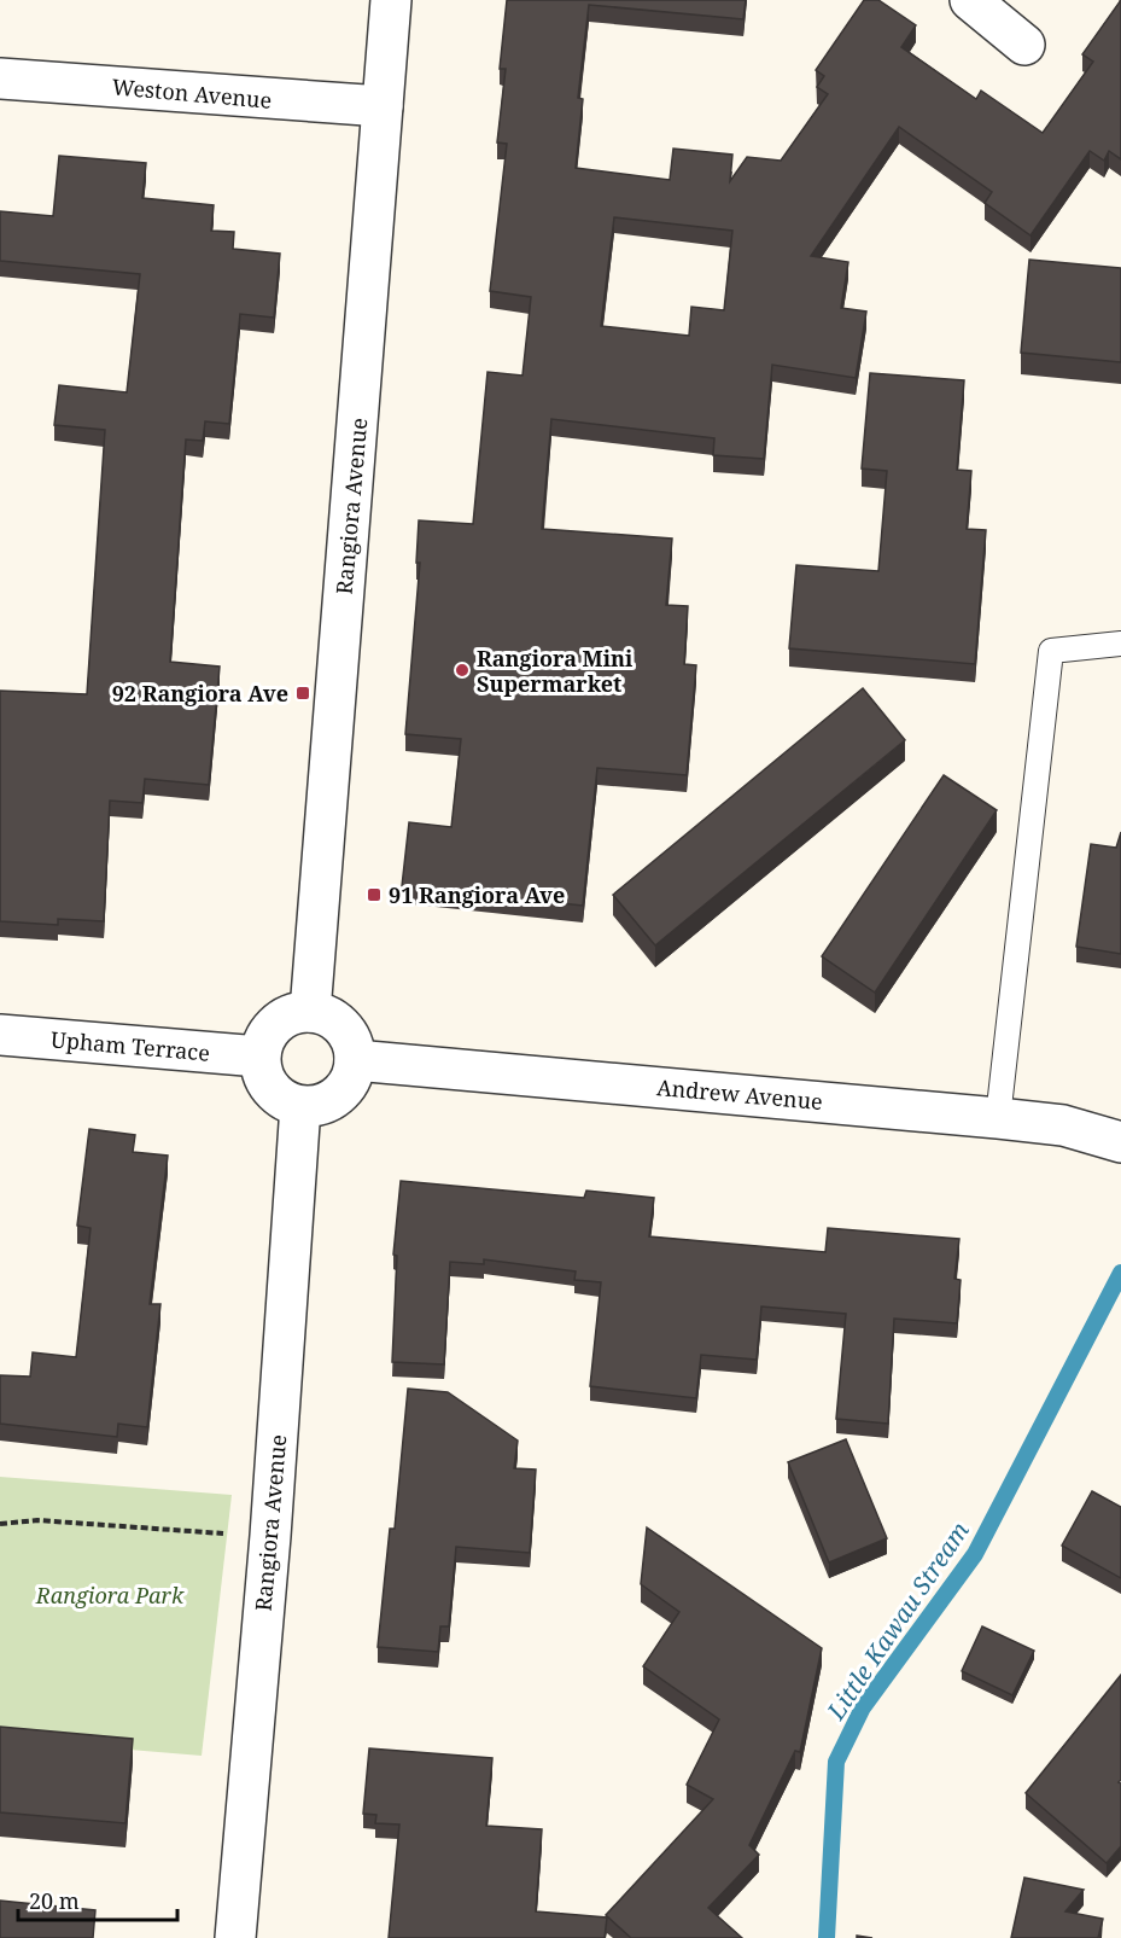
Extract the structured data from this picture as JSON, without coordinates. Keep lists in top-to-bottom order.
{
  "streets": {
    "street": [
      "Weston Avenue",
      "Rangiora Avenue",
      "Upham Terrace",
      "Andrew Avenue"
    ]
  },
  "crossings": [
    ["Weston Avenue", "Rangiora Avenue"],
    ["Rangiora Avenue", "Upham Terrace"],
    ["Rangiora Avenue", "Andrew Avenue"],
    ["Upham Terrace", "Andrew Avenue"]
  ],
  "water": ["Little Kawau Stream"],
  "parks": ["Rangiora Park"],
  "places": {
    "other": ["Rangiora Mini Supermarket"],
    "transit": ["92 Rangiora Ave", "91 Rangiora Ave"]
  },
  "scale_bar": "20 m"
}
